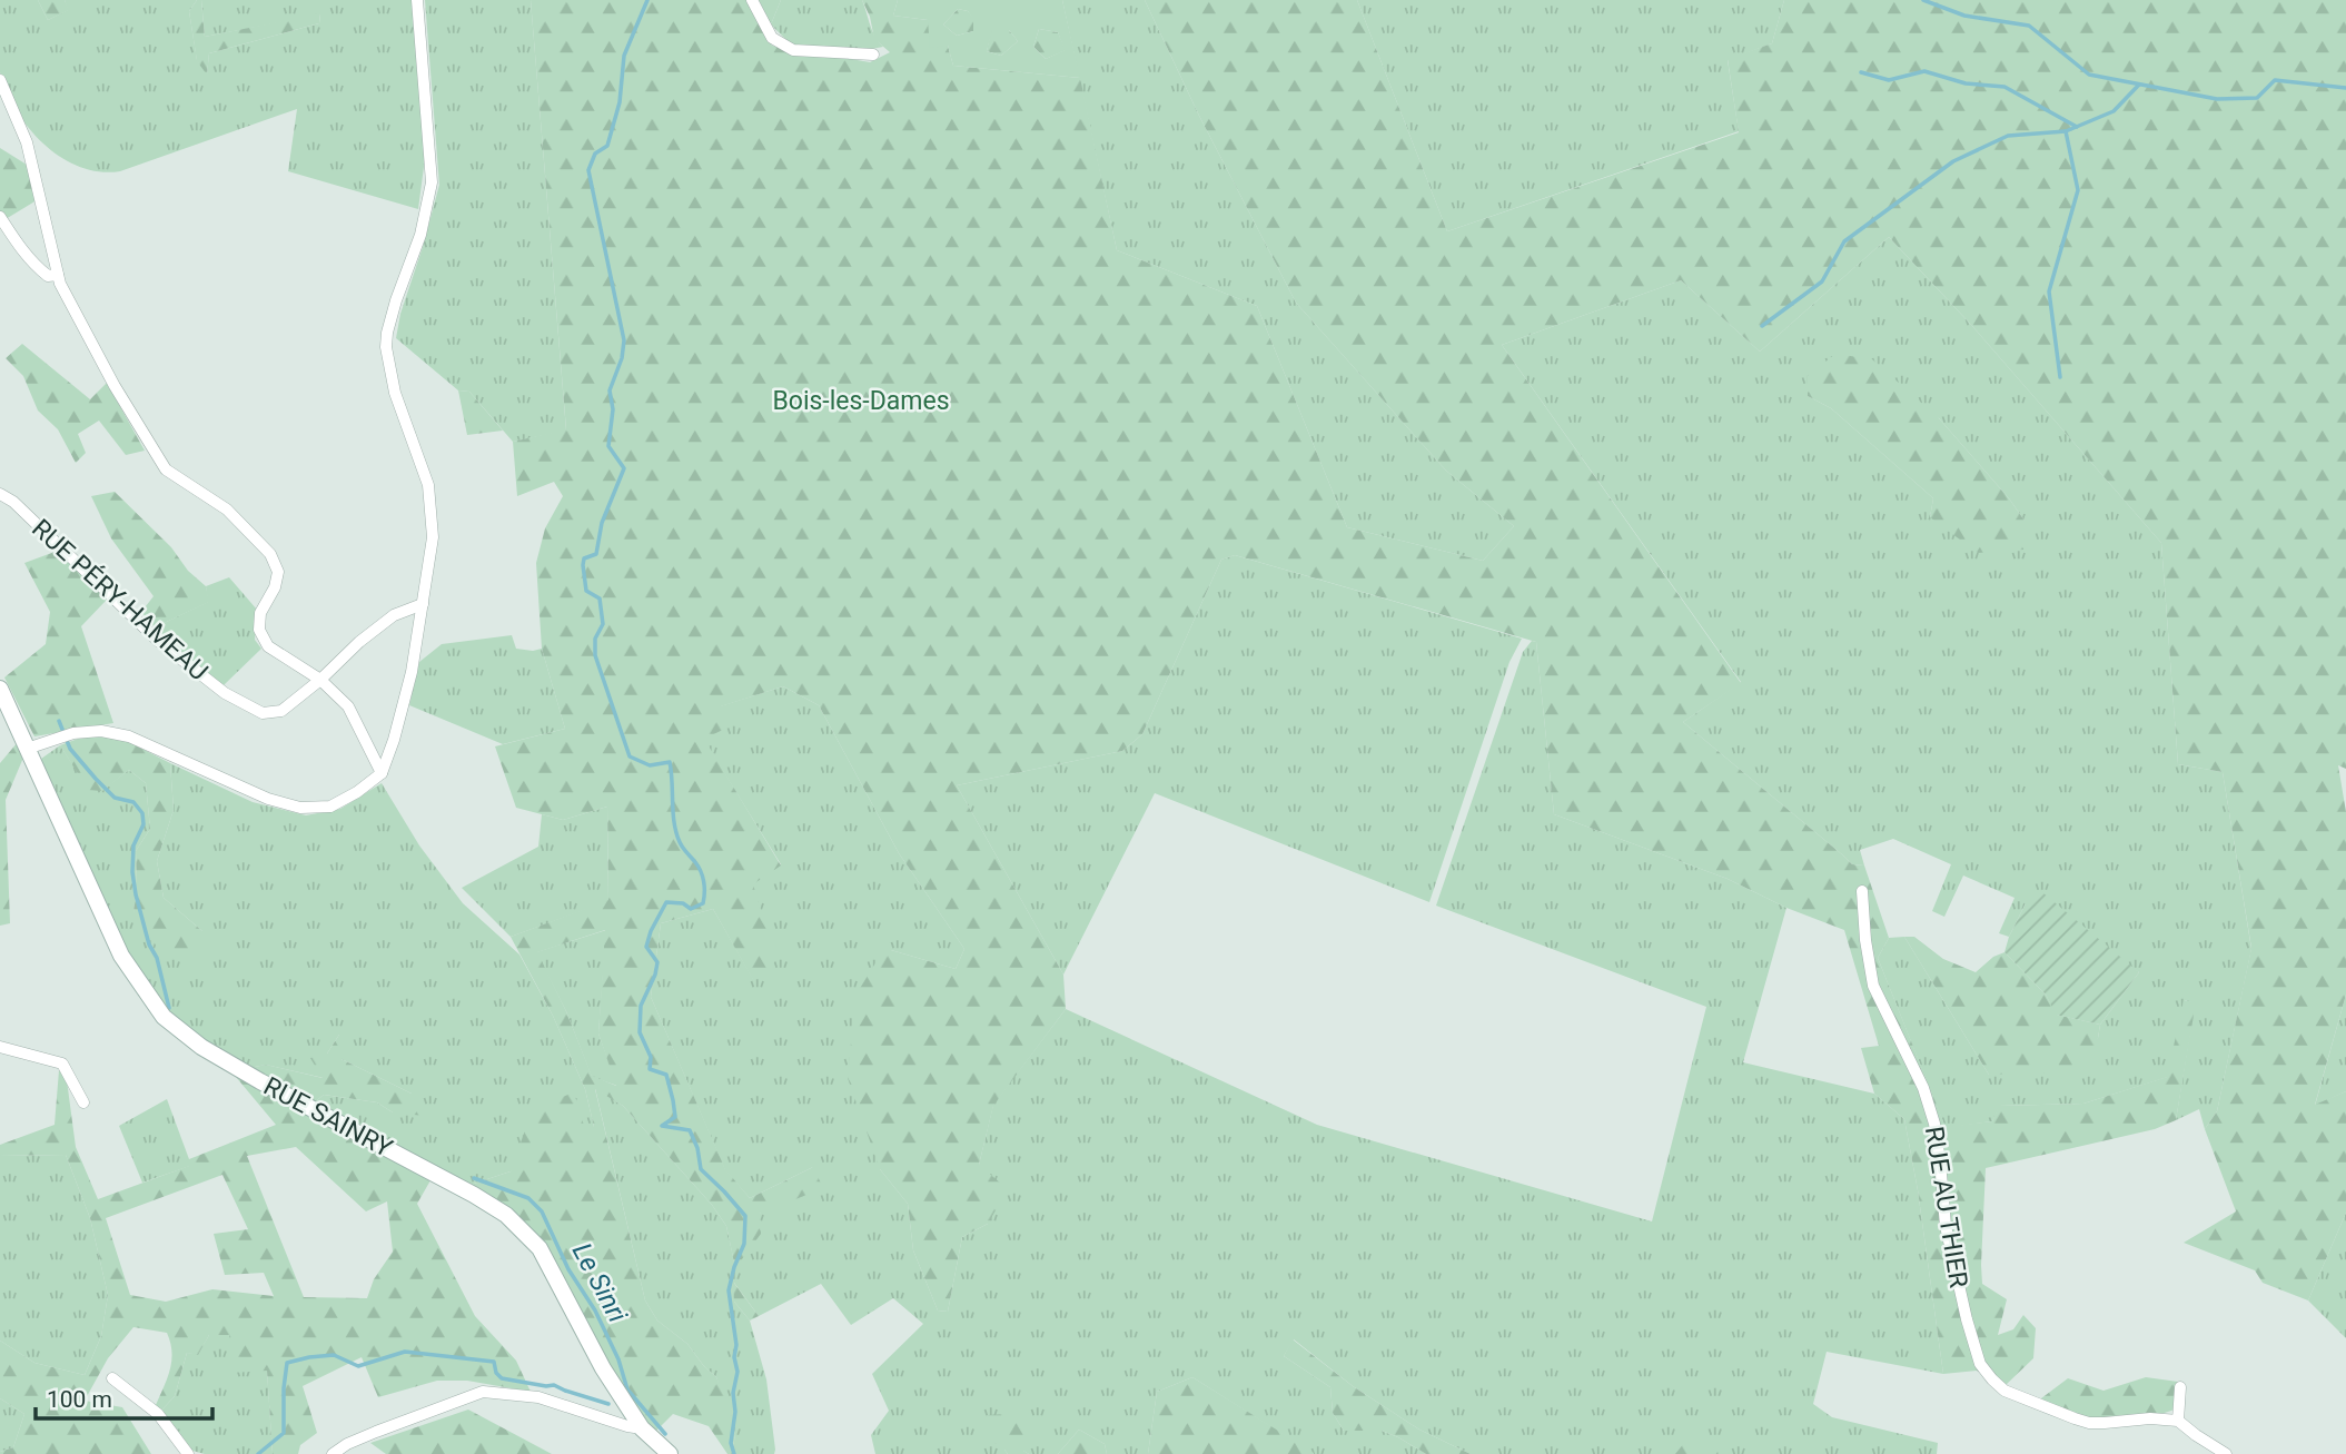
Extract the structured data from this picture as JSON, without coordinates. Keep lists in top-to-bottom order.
{
  "streets": {
    "street": ["RUE PÉRY-HAMEAU", "RUE SAINRY", "RUE AU THIER"]
  },
  "water": ["Le Sinri"],
  "parks": ["Bois-les-Dames"],
  "scale_bar": "100 m"
}
